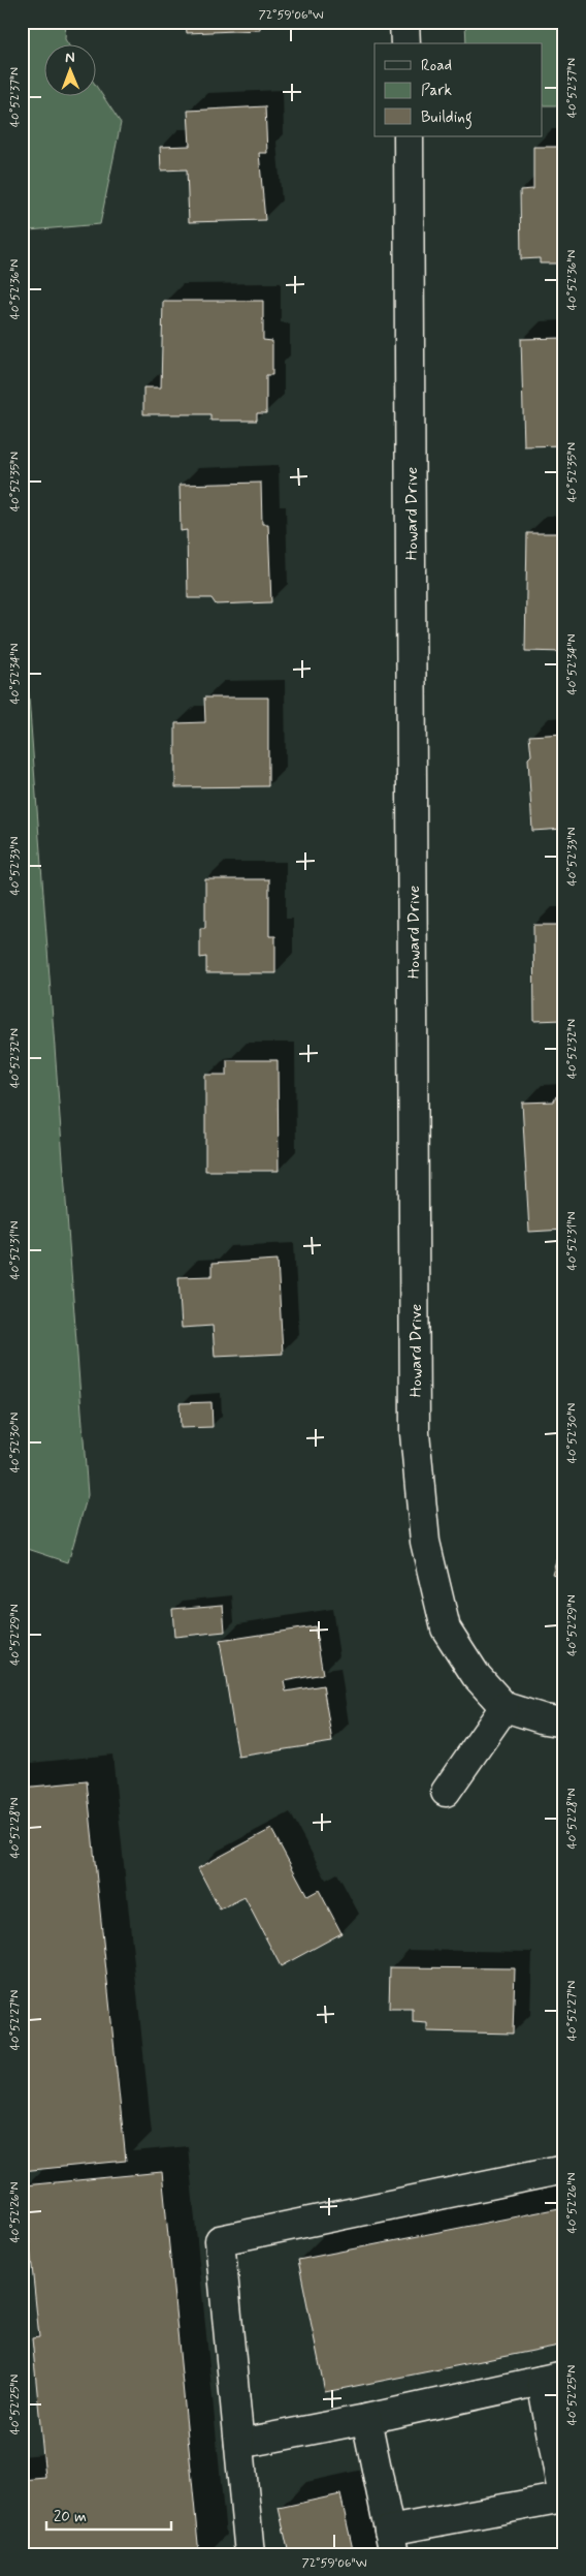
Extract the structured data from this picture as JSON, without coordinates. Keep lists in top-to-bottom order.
{
  "streets": {
    "street": ["Howard Drive"]
  },
  "legend": ["Road", "Park", "Building"],
  "scale_bar": "20 m",
  "north": "top",
  "coordinates": [
    "72°59'06\"W",
    "40°52'37\"N",
    "40°52'36\"N",
    "40°52'35\"N",
    "40°52'34\"N",
    "40°52'33\"N",
    "40°52'32\"N",
    "40°52'31\"N",
    "40°52'30\"N",
    "40°52'29\"N",
    "40°52'28\"N",
    "40°52'27\"N",
    "40°52'26\"N",
    "40°52'25\"N"
  ]
}
